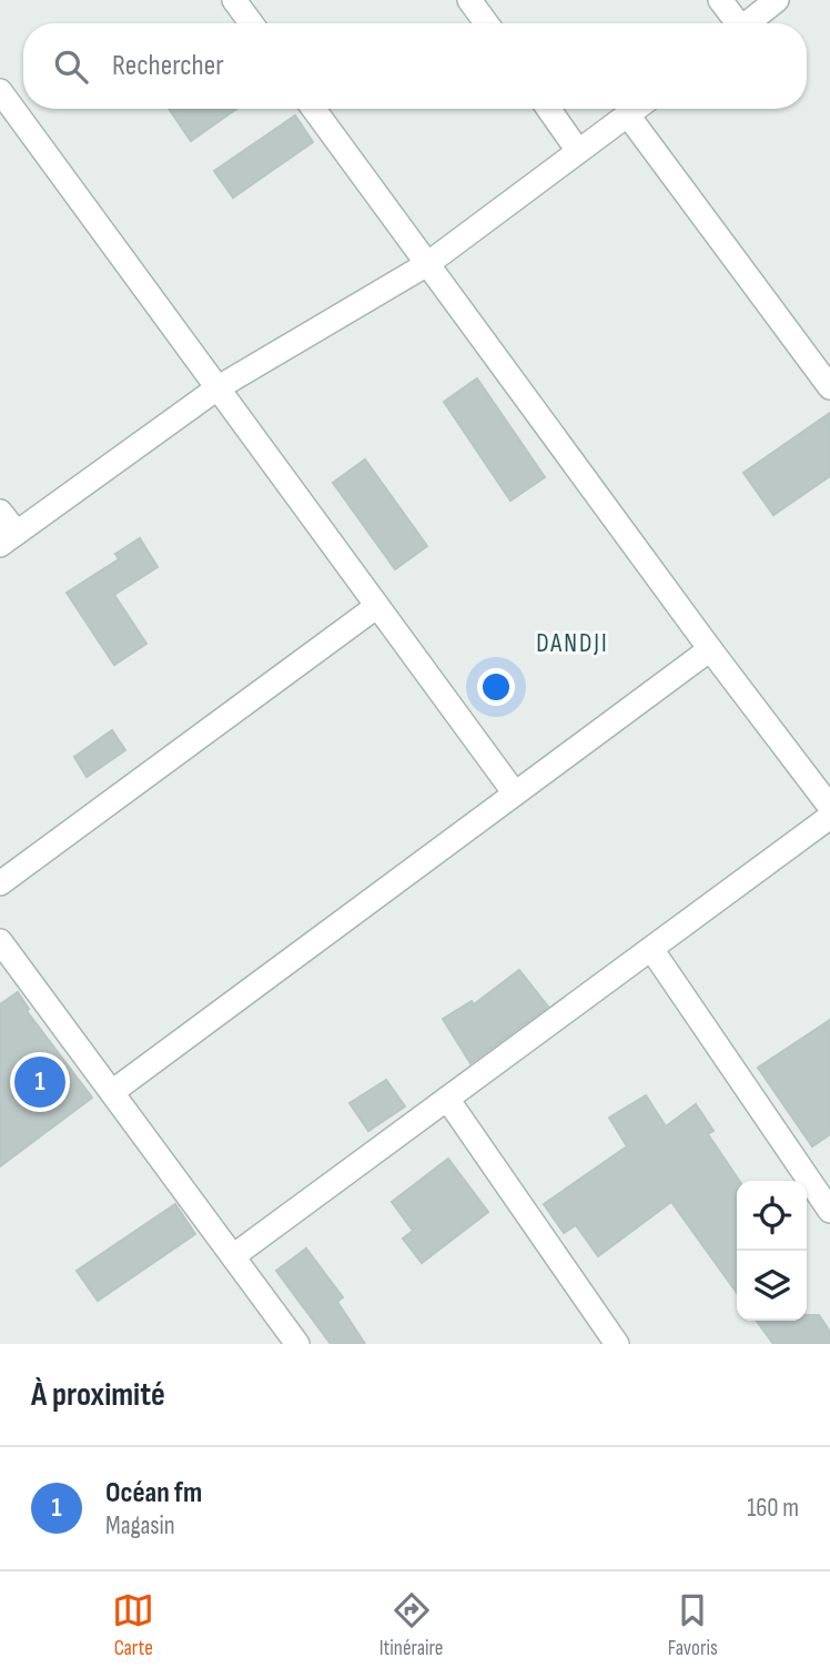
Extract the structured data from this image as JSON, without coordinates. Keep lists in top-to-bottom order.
{
  "districts": ["DANDJI"],
  "page": {
    "search": "Rechercher",
    "pins": "1",
    "heading": "À proximité",
    "list": [
      {
        "mark": "1",
        "name": "Océan fm",
        "note": "Magasin",
        "value": "160 m"
      }
    ],
    "nav": ["Carte", "Itinéraire", "Favoris"]
  }
}
